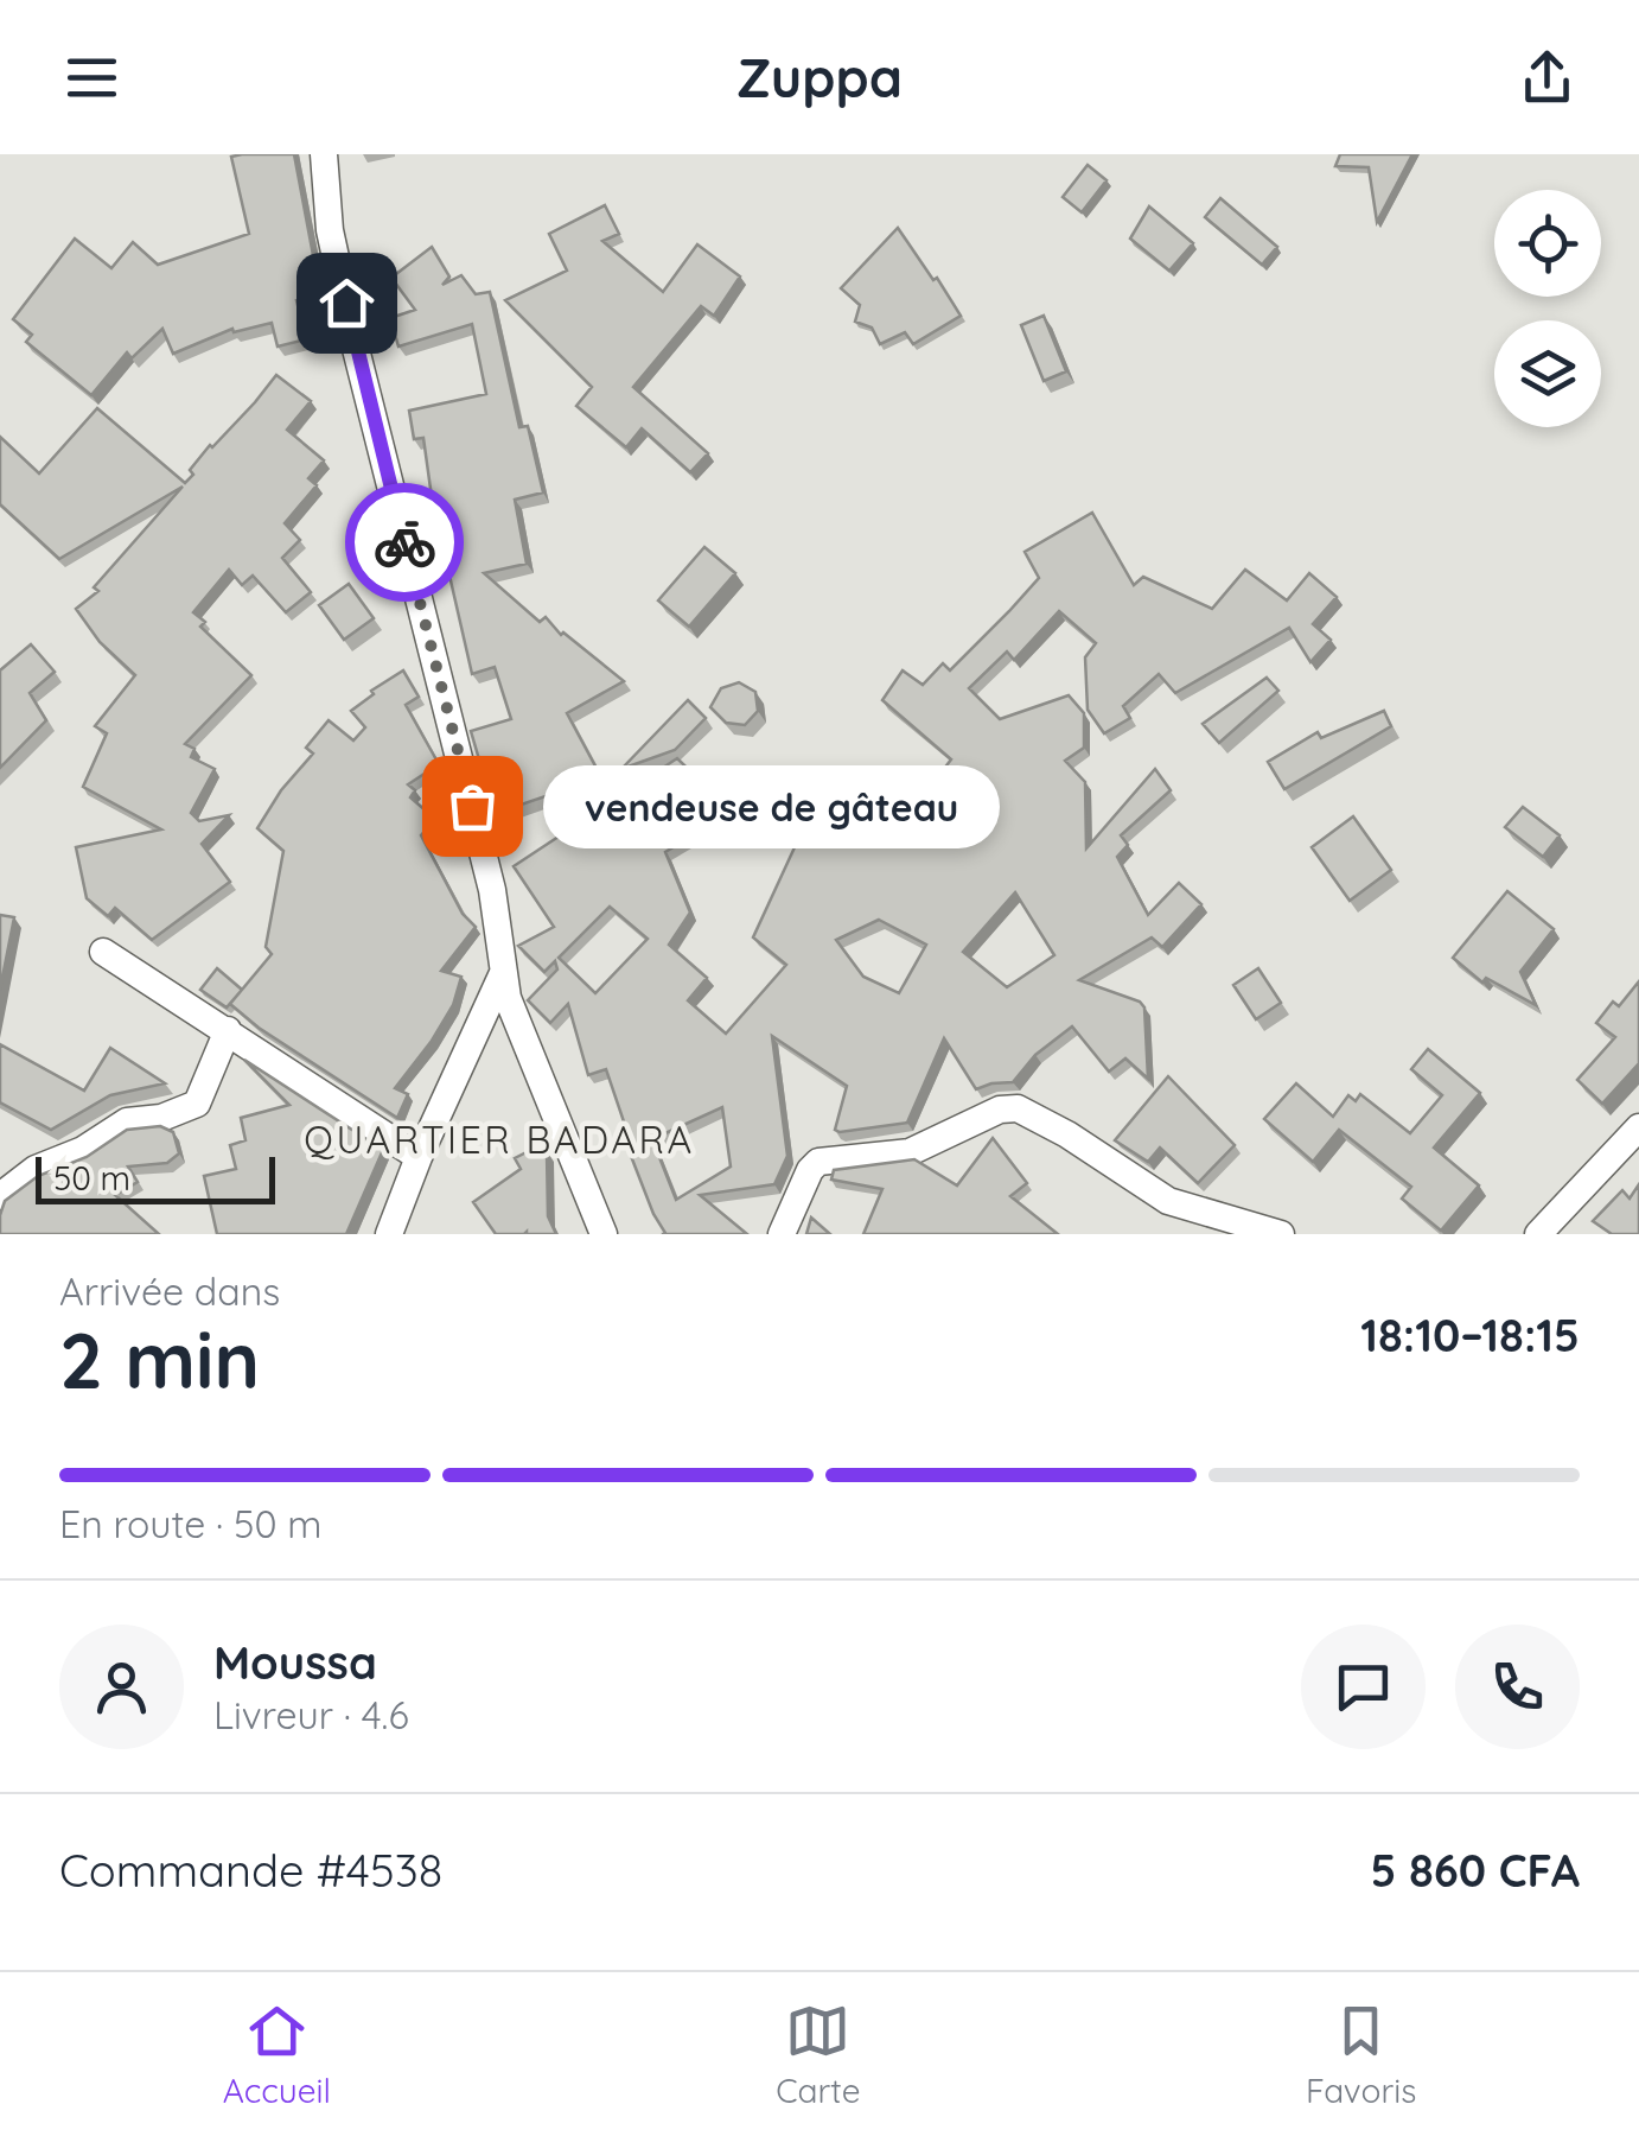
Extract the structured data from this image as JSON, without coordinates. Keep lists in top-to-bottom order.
{
  "districts": ["QUARTIER BADARA"],
  "places": ["vendeuse de gâteau"],
  "scale_bar": "50 m",
  "page": {
    "header": "Zuppa",
    "bubble": "vendeuse de gâteau",
    "scale": "50 m",
    "heading": ["2 min", "Arrivée dans", "18:10–18:15"],
    "panel": [
      "Moussa",
      "Livreur · 4.6",
      "Commande #4538",
      "5 860 CFA"
    ],
    "bar": "En route · 50 m",
    "tabs": ["Accueil", "Carte", "Favoris"]
  }
}
